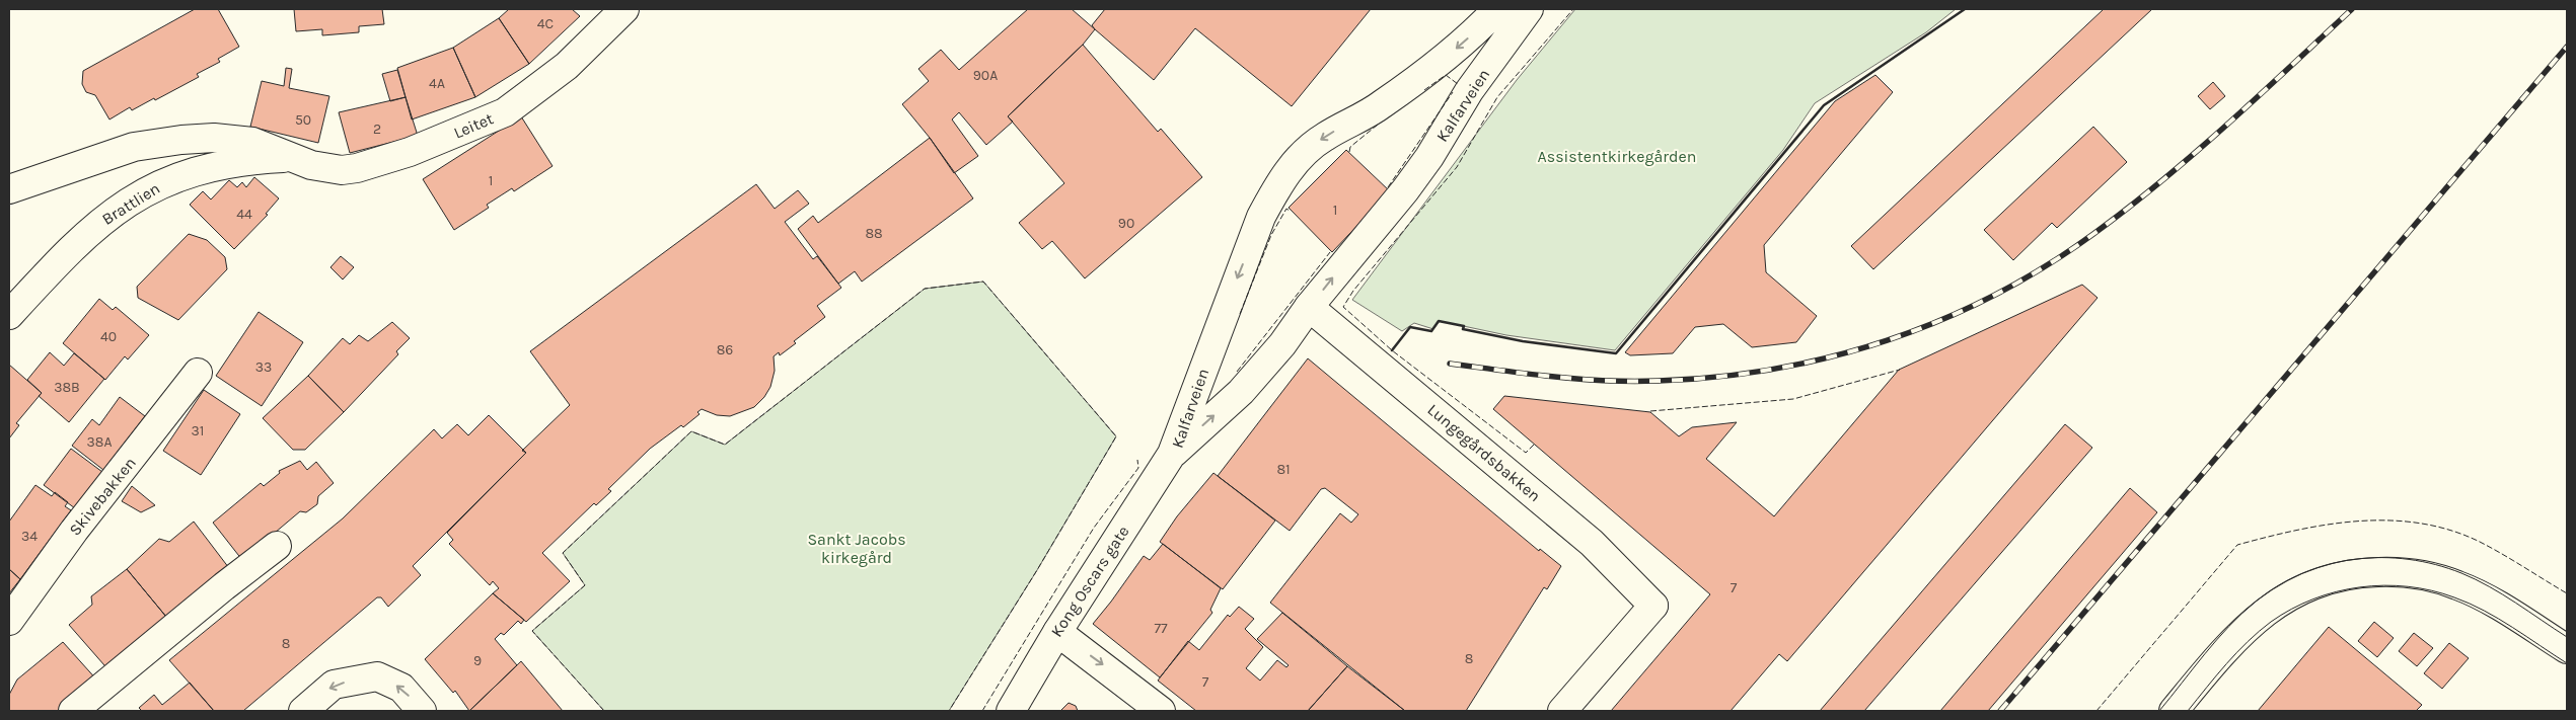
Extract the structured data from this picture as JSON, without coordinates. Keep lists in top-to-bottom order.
{
  "streets": {
    "street": [
      "Kalfarveien",
      "Leitet",
      "Brattlien",
      "Lungegårdsbakken",
      "Skivebakken",
      "Kong Oscars gate"
    ]
  },
  "crossings": [
    ["Kalfarveien", "Lungegårdsbakken"],
    ["Kalfarveien", "Kong Oscars gate"],
    ["Leitet", "Brattlien"]
  ],
  "parks": ["Assistentkirkegården", "Sankt Jacobs kirkegård"],
  "house_numbers": [
    "4C",
    "90A",
    "4A",
    "50",
    "2",
    "1",
    "1",
    "44",
    "90",
    "88",
    "40",
    "86",
    "33",
    "38B",
    "31",
    "38A",
    "81",
    "34",
    "7",
    "77",
    "8",
    "8",
    "9",
    "7"
  ]
}
